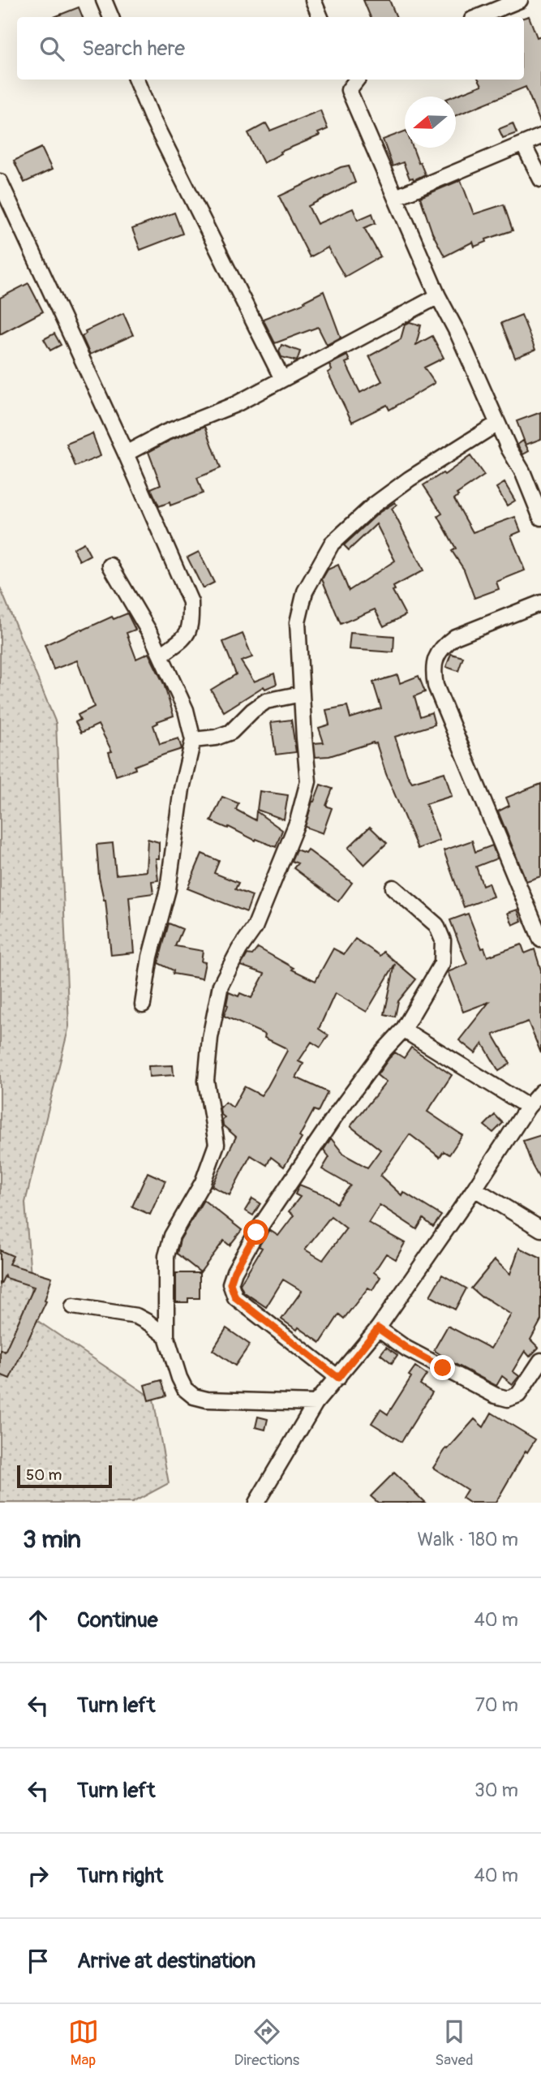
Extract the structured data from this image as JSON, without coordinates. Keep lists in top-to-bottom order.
{
  "scale_bar": "50 m",
  "north": "left",
  "page": {
    "search": "Search here",
    "scale": "50 m",
    "heading": ["3 min", "Walk · 180 m"],
    "list": [
      ["Continue", "40 m"],
      ["Turn left", "70 m"],
      ["Turn left", "30 m"],
      ["Turn right", "40 m"],
      "Arrive at destination"
    ],
    "nav": ["Map", "Directions", "Saved"]
  }
}
